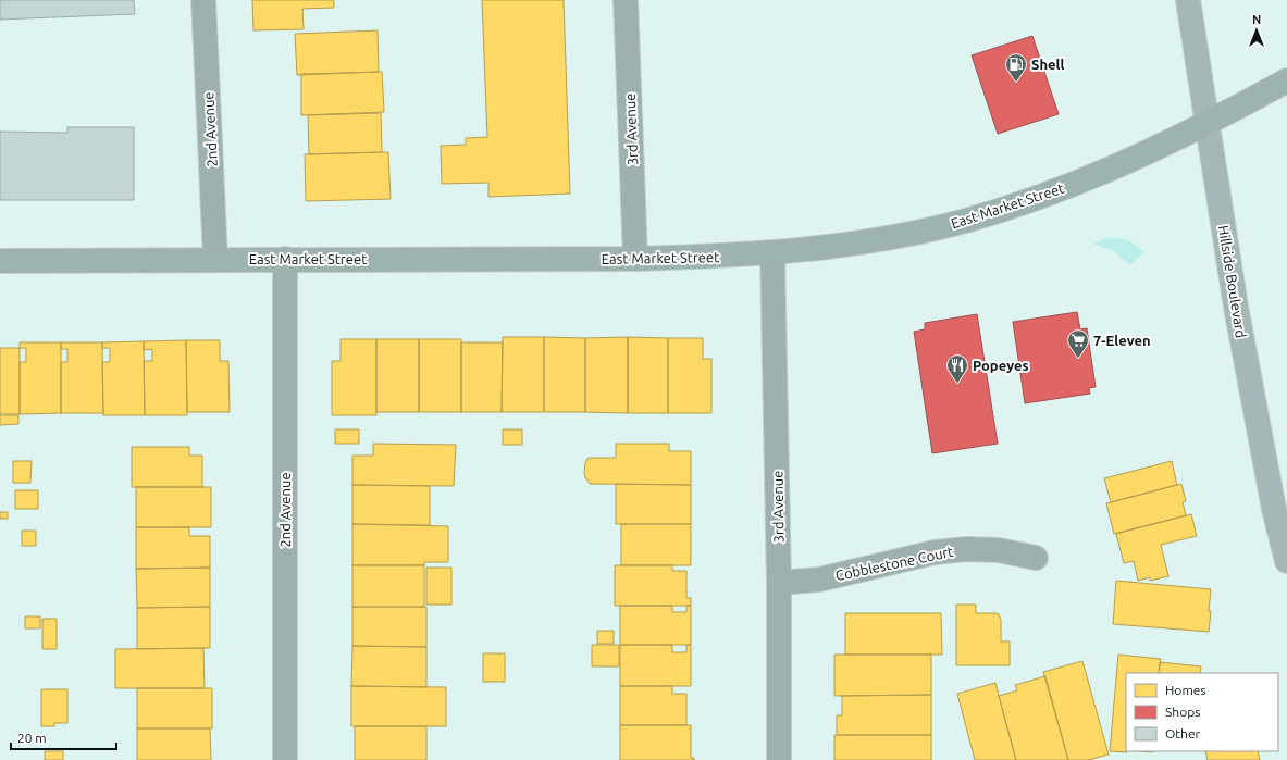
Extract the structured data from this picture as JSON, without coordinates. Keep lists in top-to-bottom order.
{
  "streets": {
    "main road": ["East Market Street", "Hillside Boulevard"],
    "street": ["2nd Avenue", "3rd Avenue", "Cobblestone Court"]
  },
  "crossings": [
    ["2nd Avenue", "East Market Street"],
    ["3rd Avenue", "East Market Street"],
    ["3rd Avenue", "Cobblestone Court"],
    ["East Market Street", "Hillside Boulevard"]
  ],
  "places": {
    "fuel station": ["Shell"],
    "supermarket": ["7-Eleven"],
    "restaurant": ["Popeyes"]
  },
  "legend": ["Homes", "Shops", "Other"],
  "scale_bar": "20 m",
  "north": "top"
}
